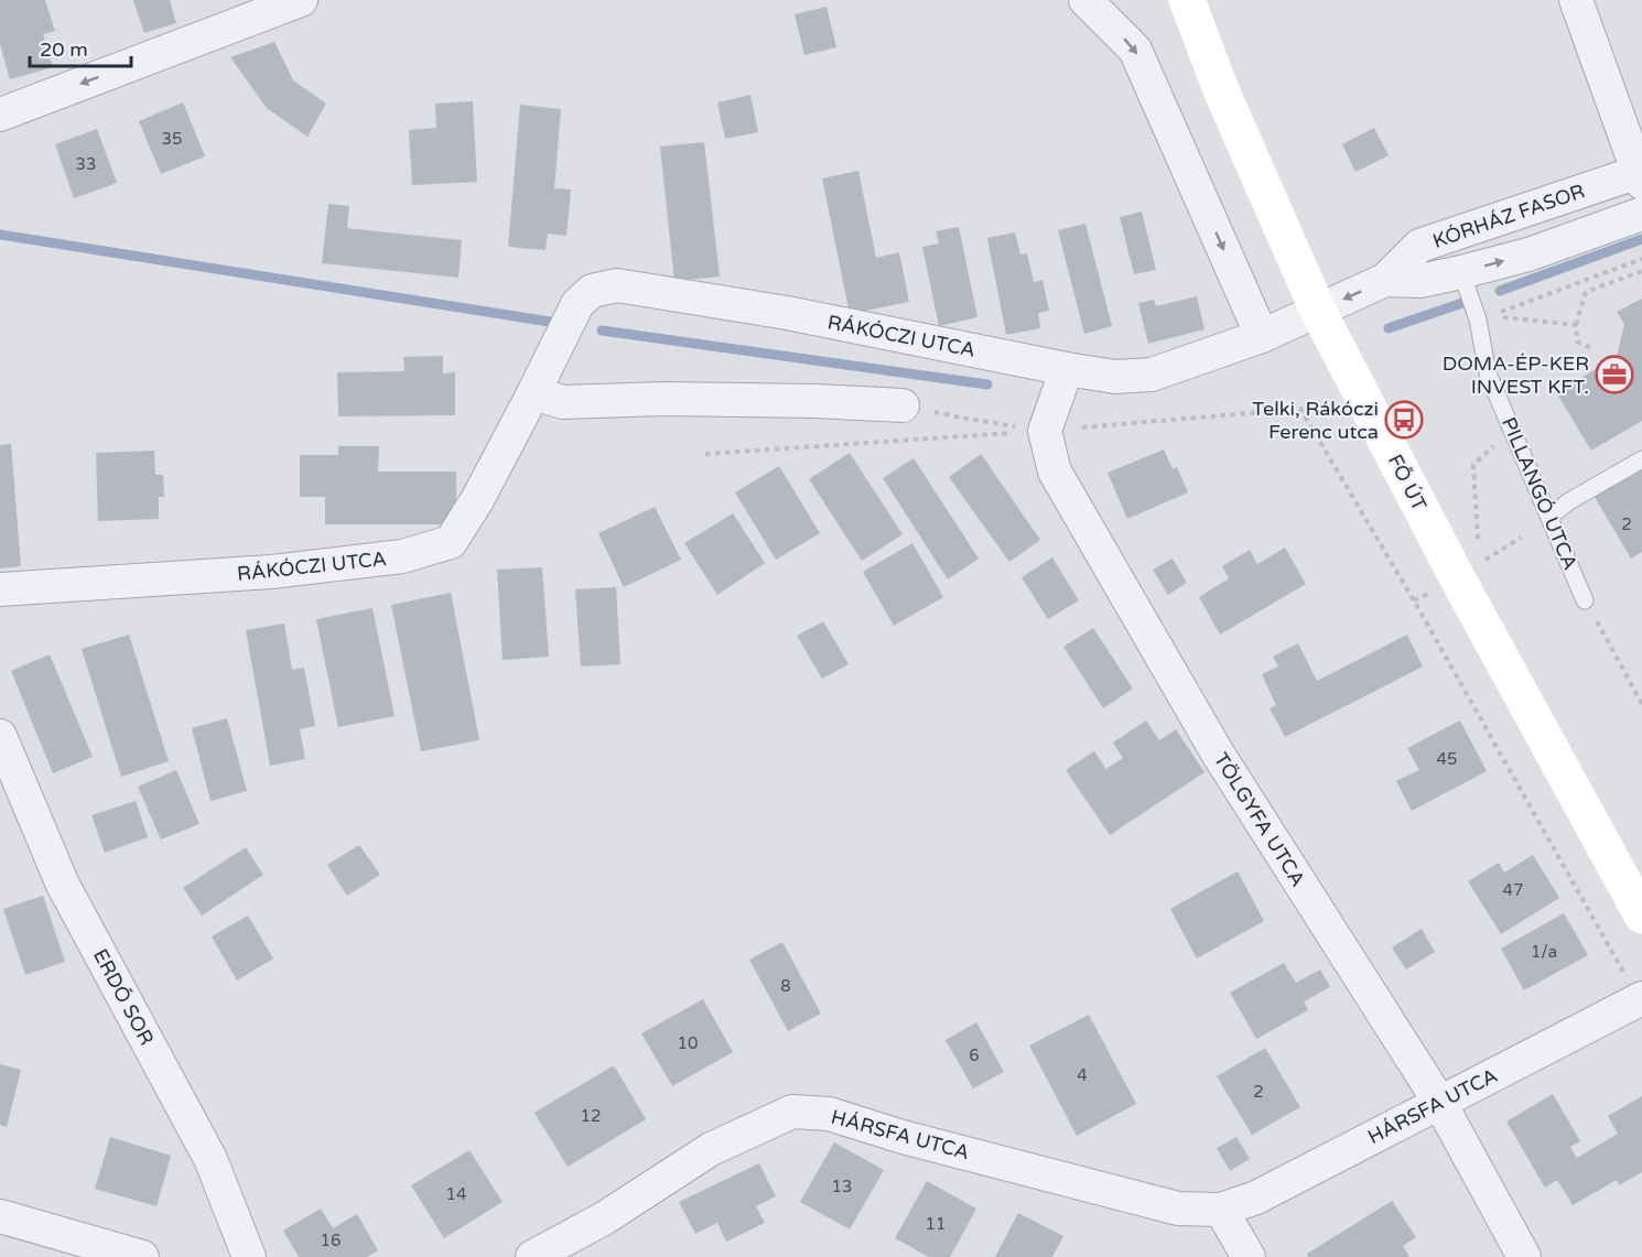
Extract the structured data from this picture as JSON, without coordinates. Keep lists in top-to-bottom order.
{
  "streets": {
    "main road": ["FŐ ÚT"],
    "street": [
      "KÓRHÁZ FASOR",
      "RÁKÓCZI UTCA",
      "TÖLGYFA UTCA",
      "ERDŐ SOR",
      "HÁRSFA UTCA"
    ],
    "lane": ["PILLANGÓ UTCA"]
  },
  "crossings": [
    ["KÓRHÁZ FASOR", "RÁKÓCZI UTCA"],
    ["KÓRHÁZ FASOR", "FŐ ÚT"],
    ["KÓRHÁZ FASOR", "PILLANGÓ UTCA"],
    ["RÁKÓCZI UTCA", "FŐ ÚT"],
    ["TÖLGYFA UTCA", "HÁRSFA UTCA"]
  ],
  "places": {
    "office": ["DOMA-ÉP-KER INVEST KFT."],
    "bus stop": ["Telki, Rákóczi Ferenc utca"]
  },
  "house_numbers": [
    "35",
    "33",
    "2",
    "45",
    "47",
    "1/a",
    "8",
    "10",
    "6",
    "4",
    "2",
    "12",
    "13",
    "14",
    "11",
    "16"
  ],
  "scale_bar": "20 m"
}
